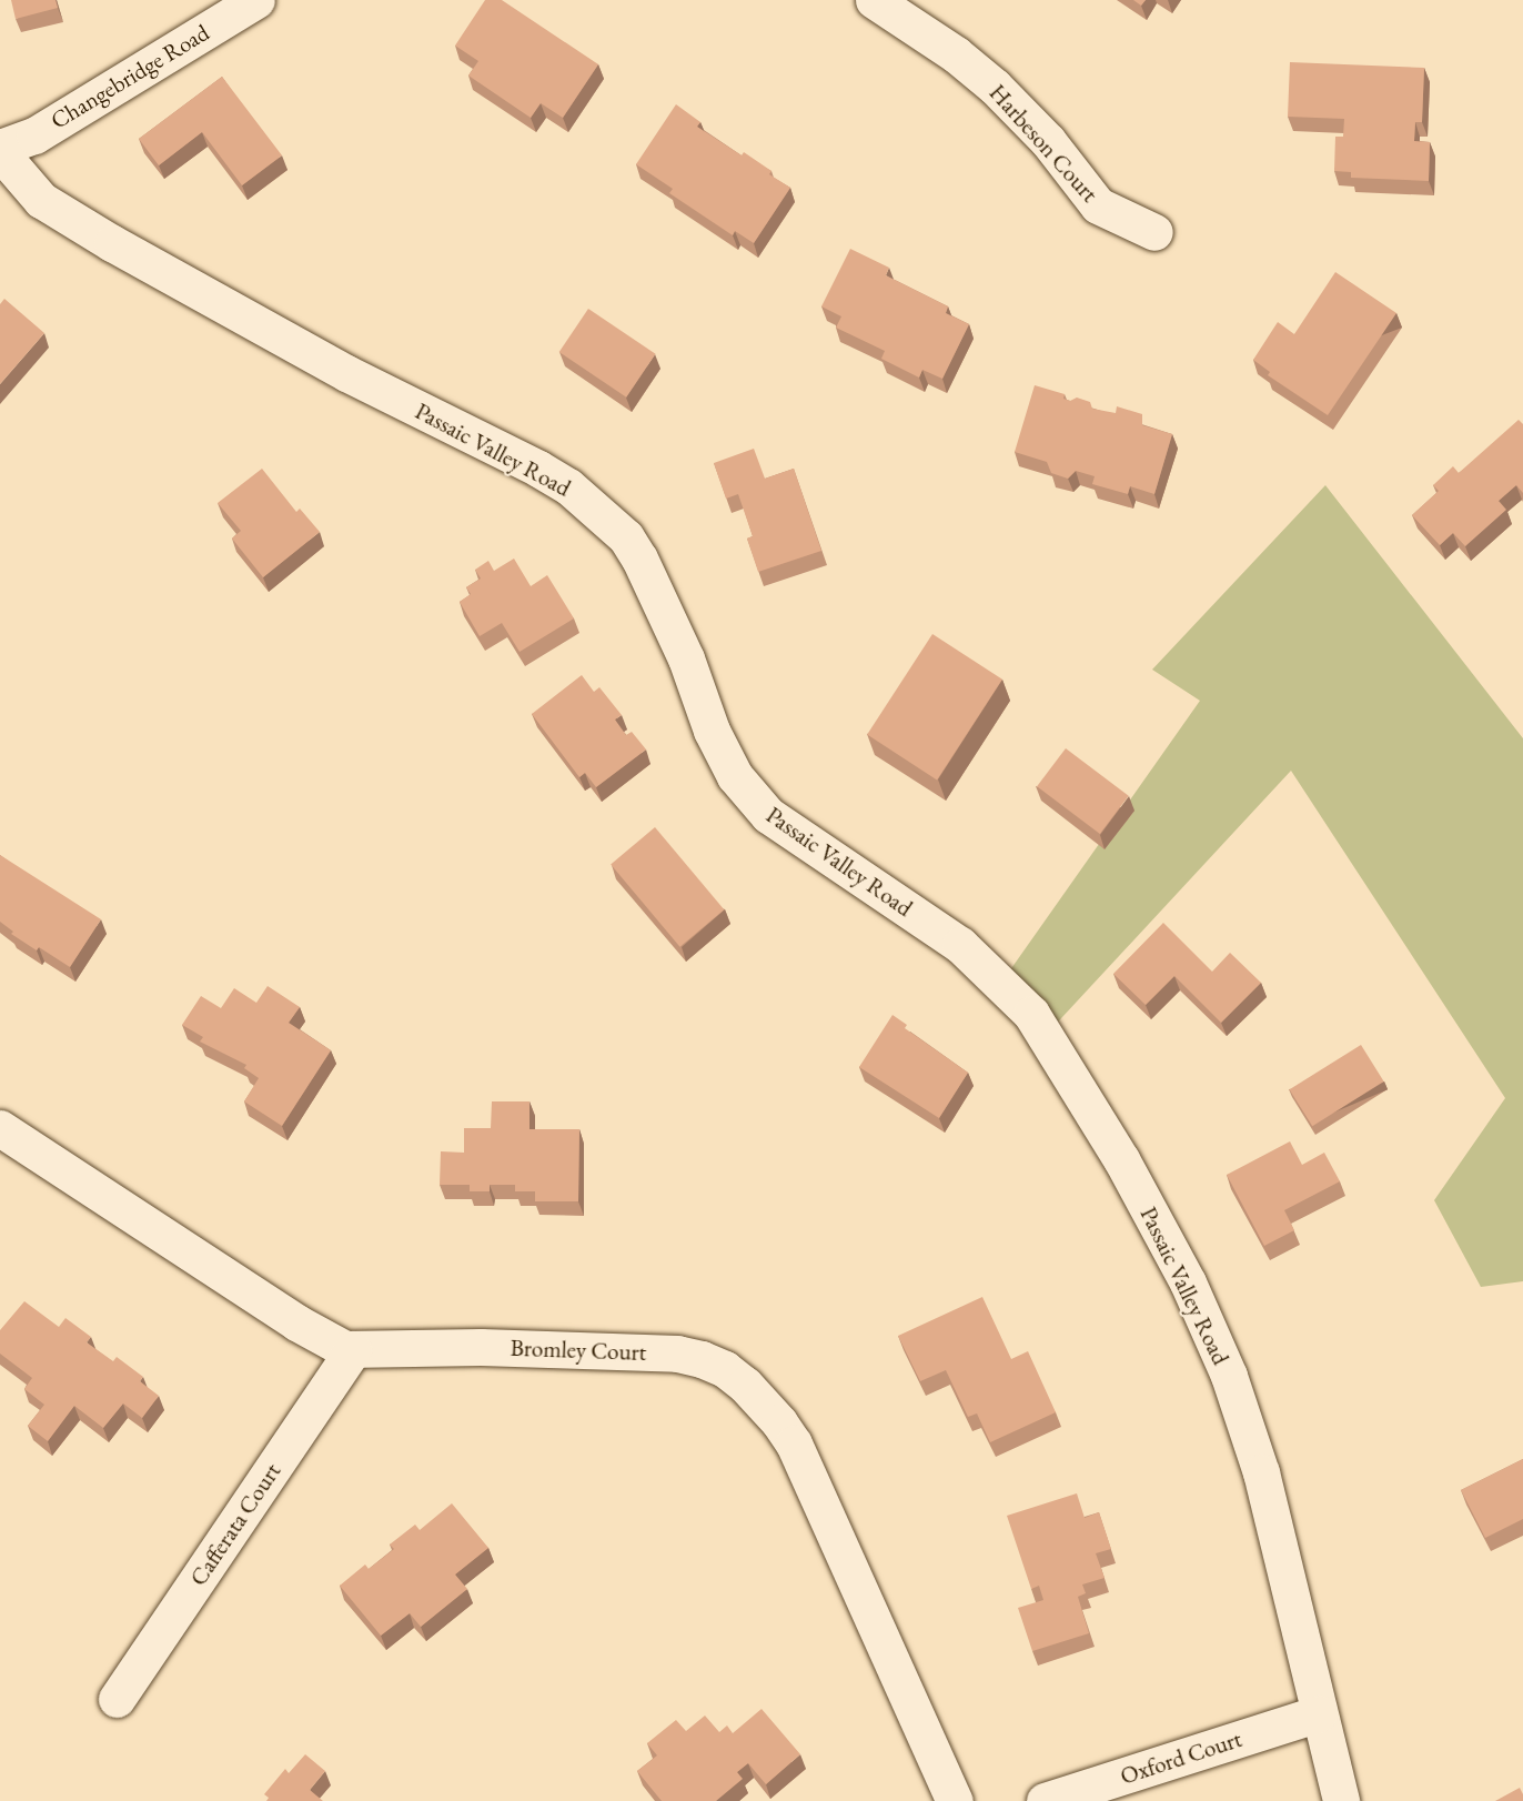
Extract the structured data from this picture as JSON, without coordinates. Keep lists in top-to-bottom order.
{
  "streets": {
    "street": [
      "Changebridge Road",
      "Harbeson Court",
      "Passaic Valley Road",
      "Bromley Court",
      "Cafferata Court",
      "Oxford Court"
    ]
  },
  "crossings": [
    ["Changebridge Road", "Passaic Valley Road"],
    ["Passaic Valley Road", "Oxford Court"],
    ["Bromley Court", "Cafferata Court"]
  ]
}
